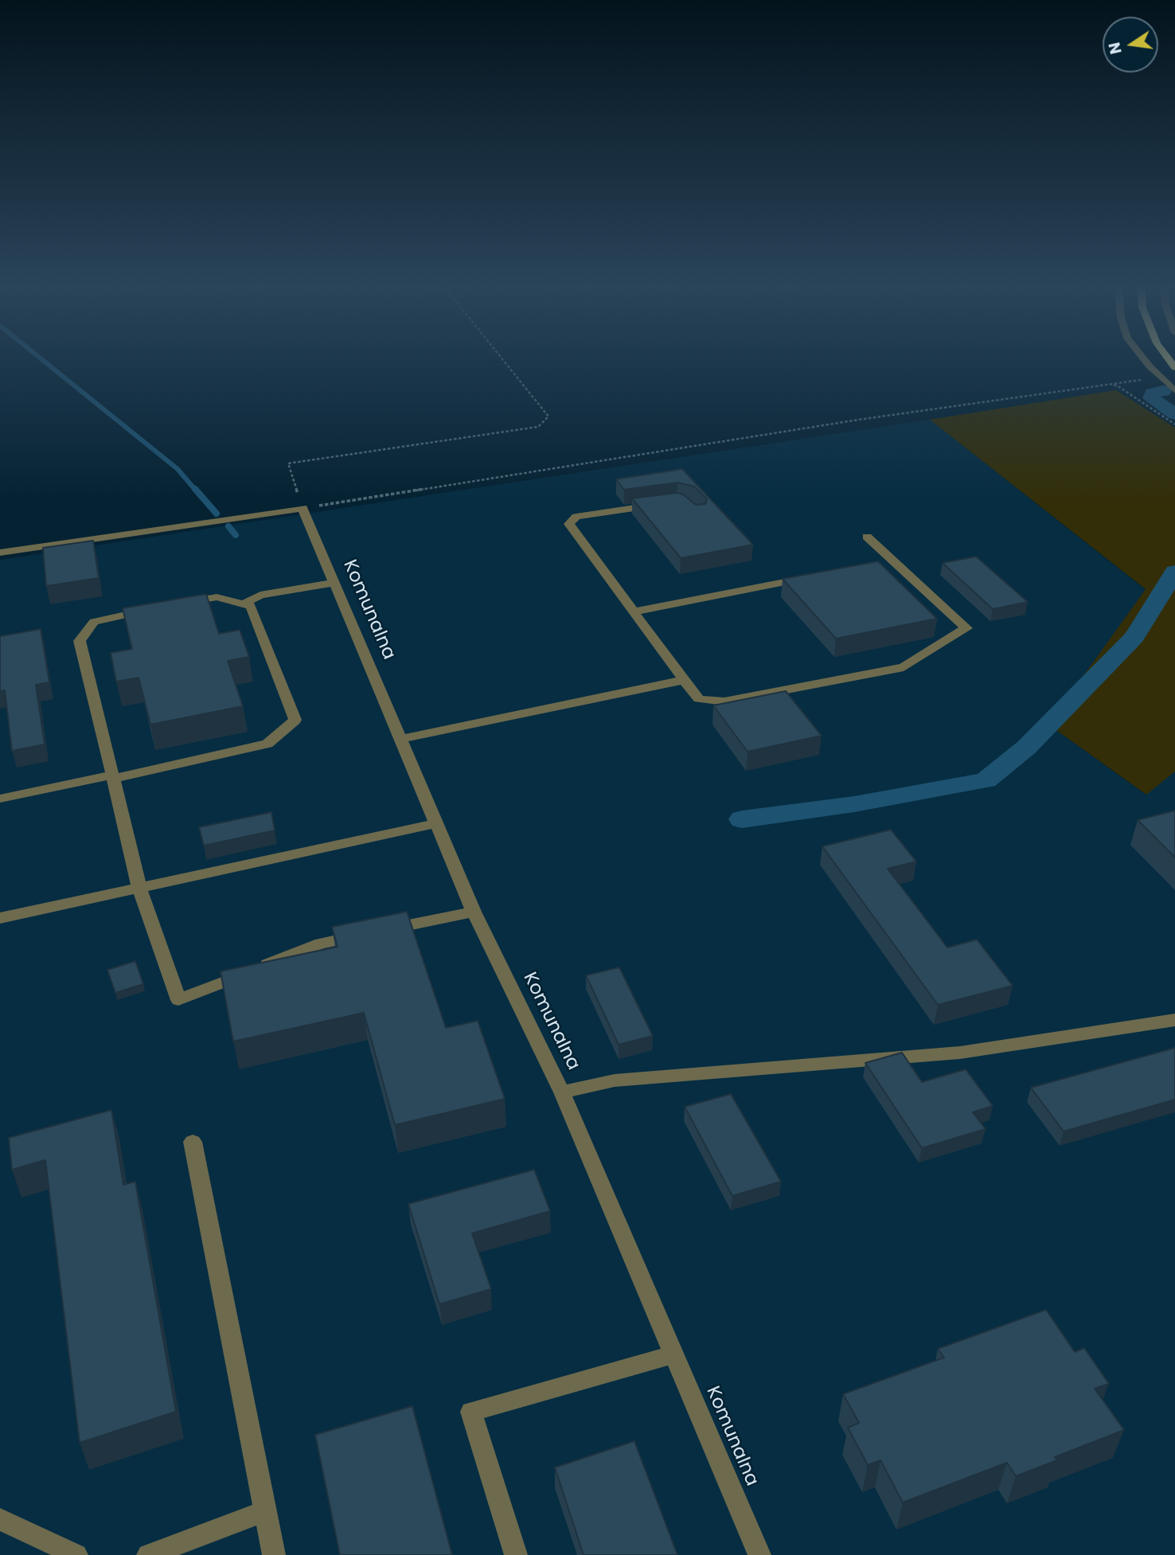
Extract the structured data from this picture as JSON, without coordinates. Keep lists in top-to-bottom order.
{
  "streets": {
    "street": ["Komunalna"]
  },
  "north": "left"
}
